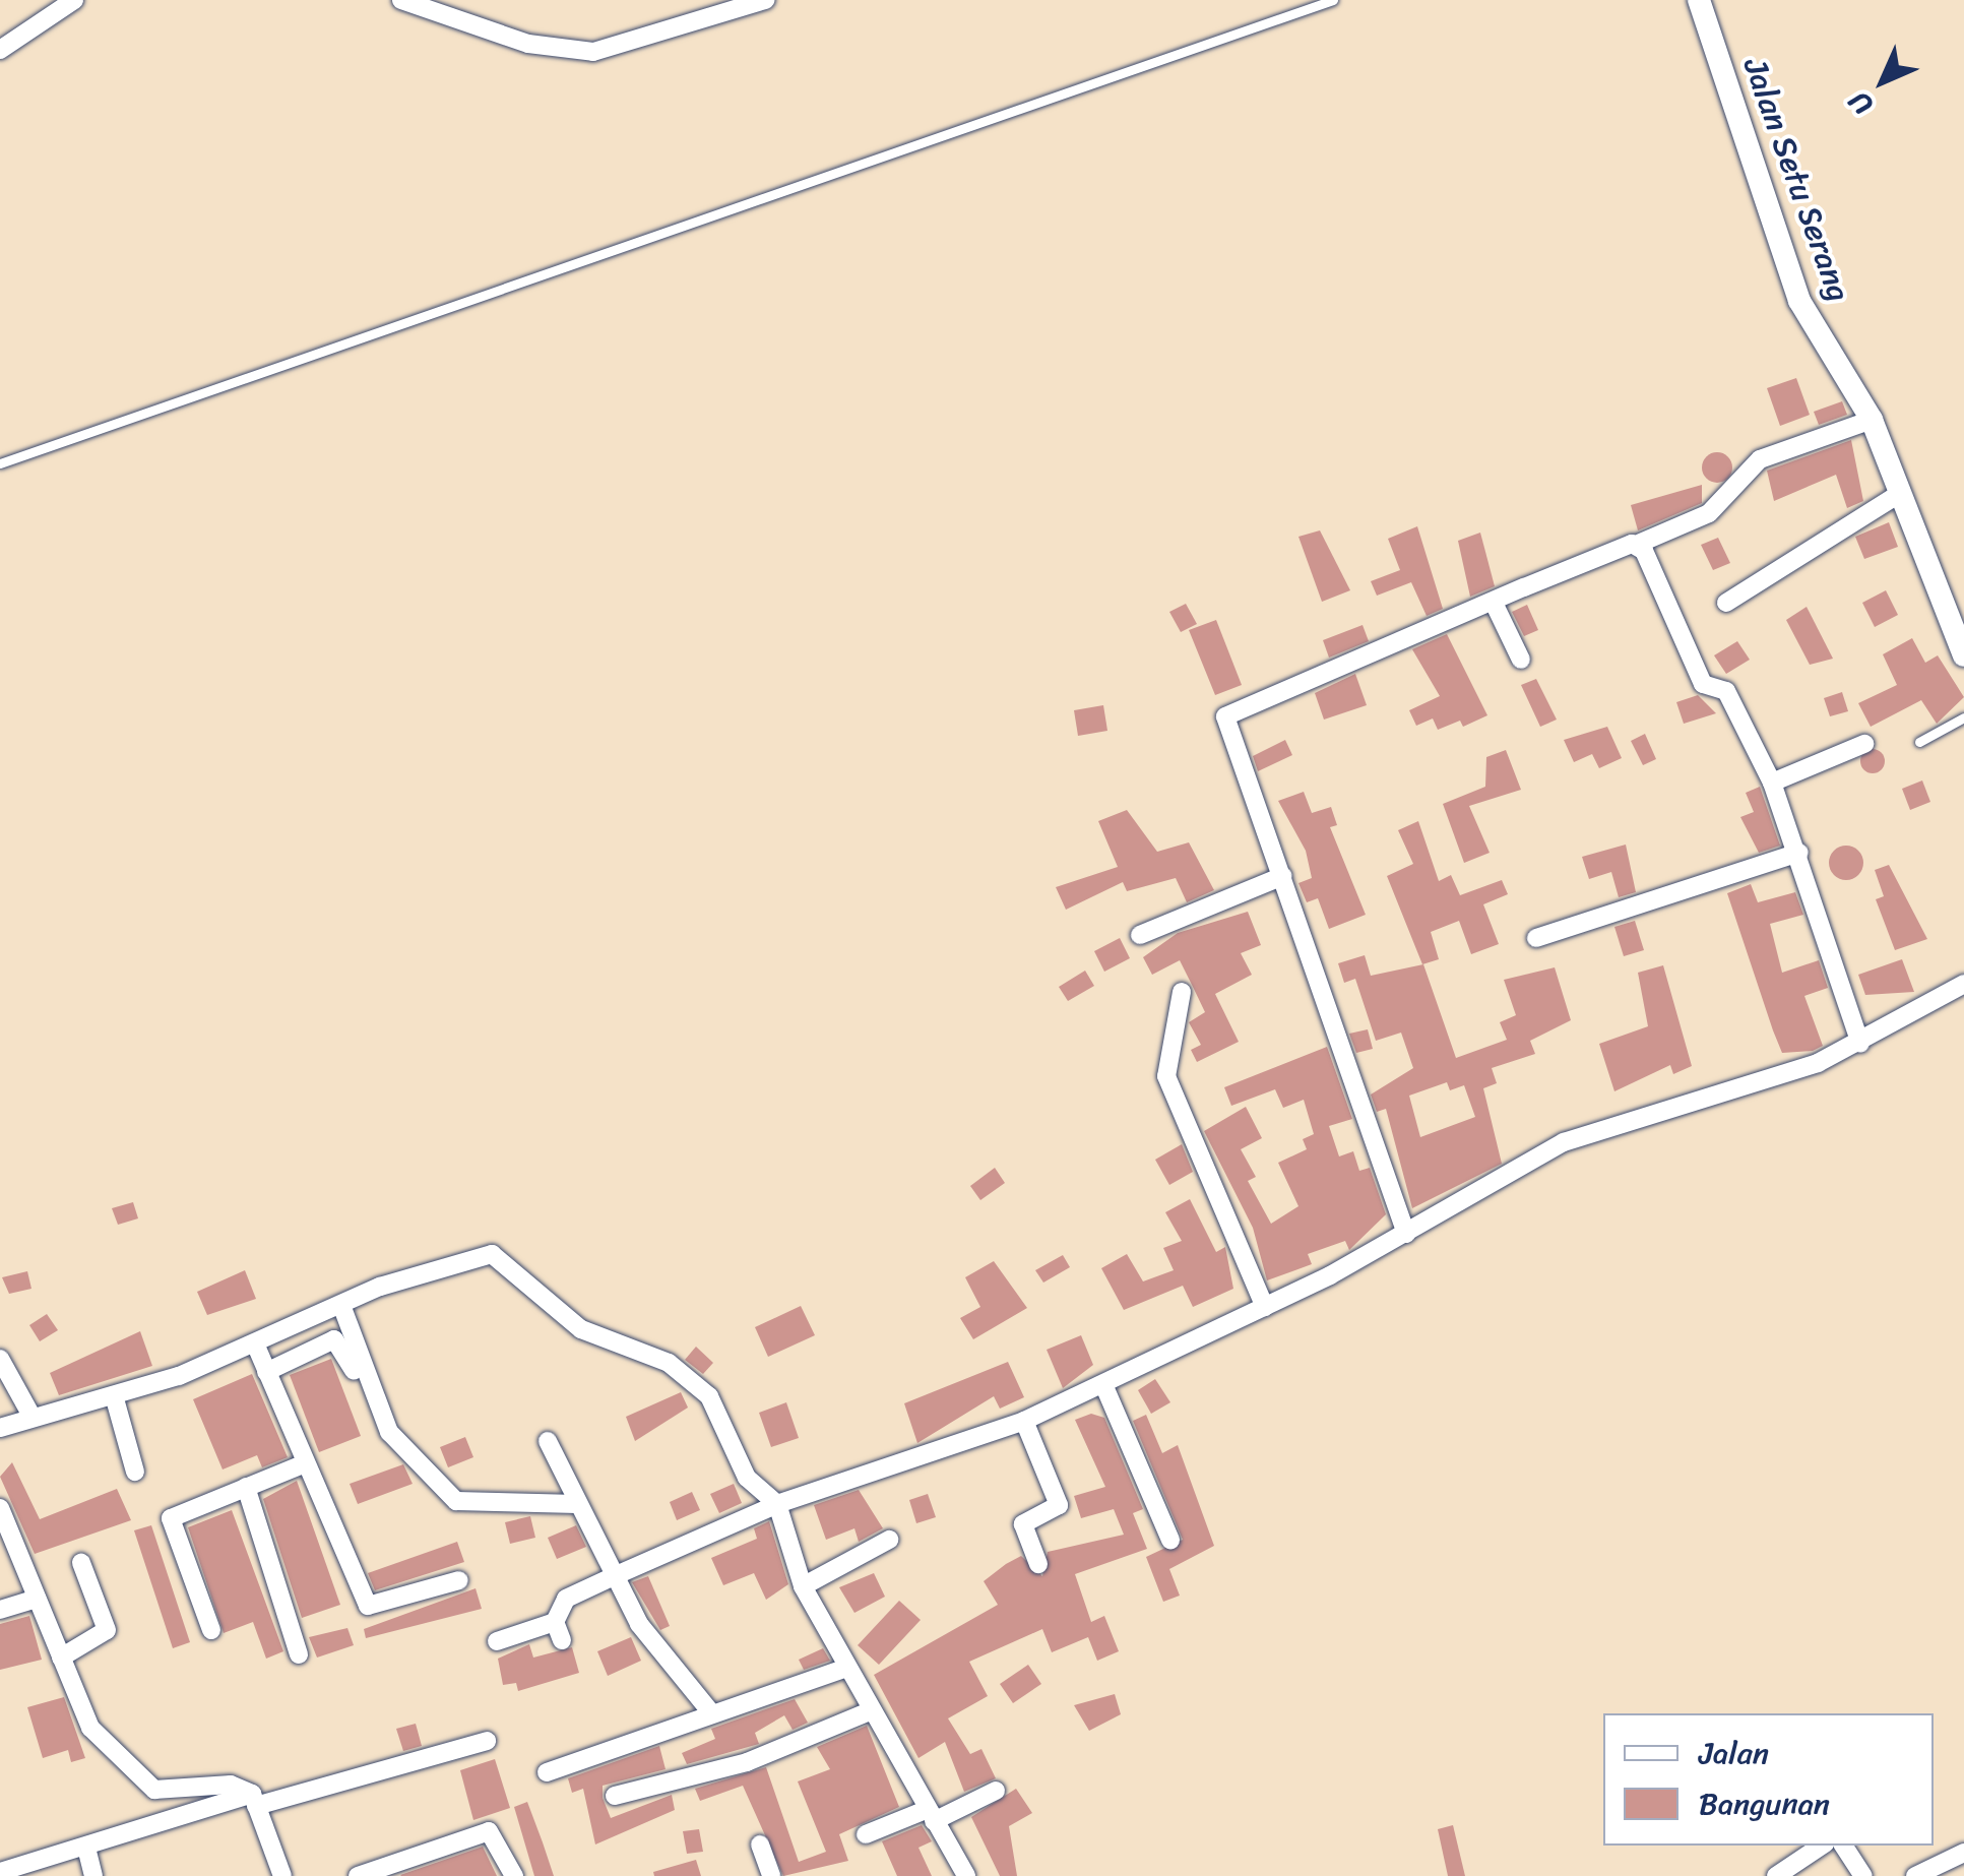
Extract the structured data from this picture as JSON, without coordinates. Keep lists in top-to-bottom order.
{
  "streets": {
    "street": ["Jalan Setu Serang"]
  },
  "legend": ["Jalan", "Bangunan"],
  "north": "bottom left"
}
